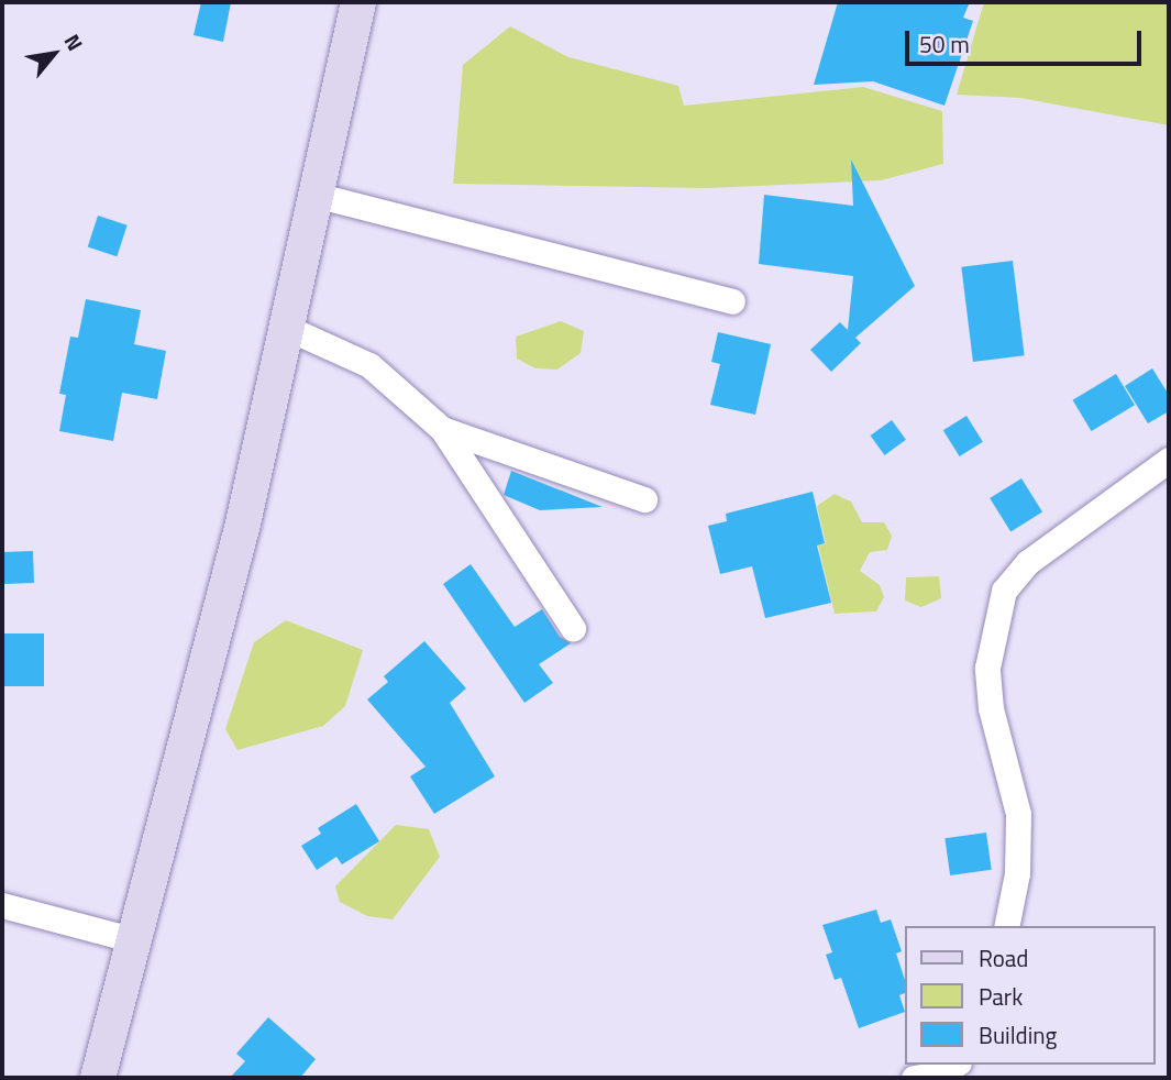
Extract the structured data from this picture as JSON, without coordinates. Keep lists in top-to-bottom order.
{
  "legend": ["Road", "Park", "Building"],
  "scale_bar": "50 m",
  "north": "top right"
}
